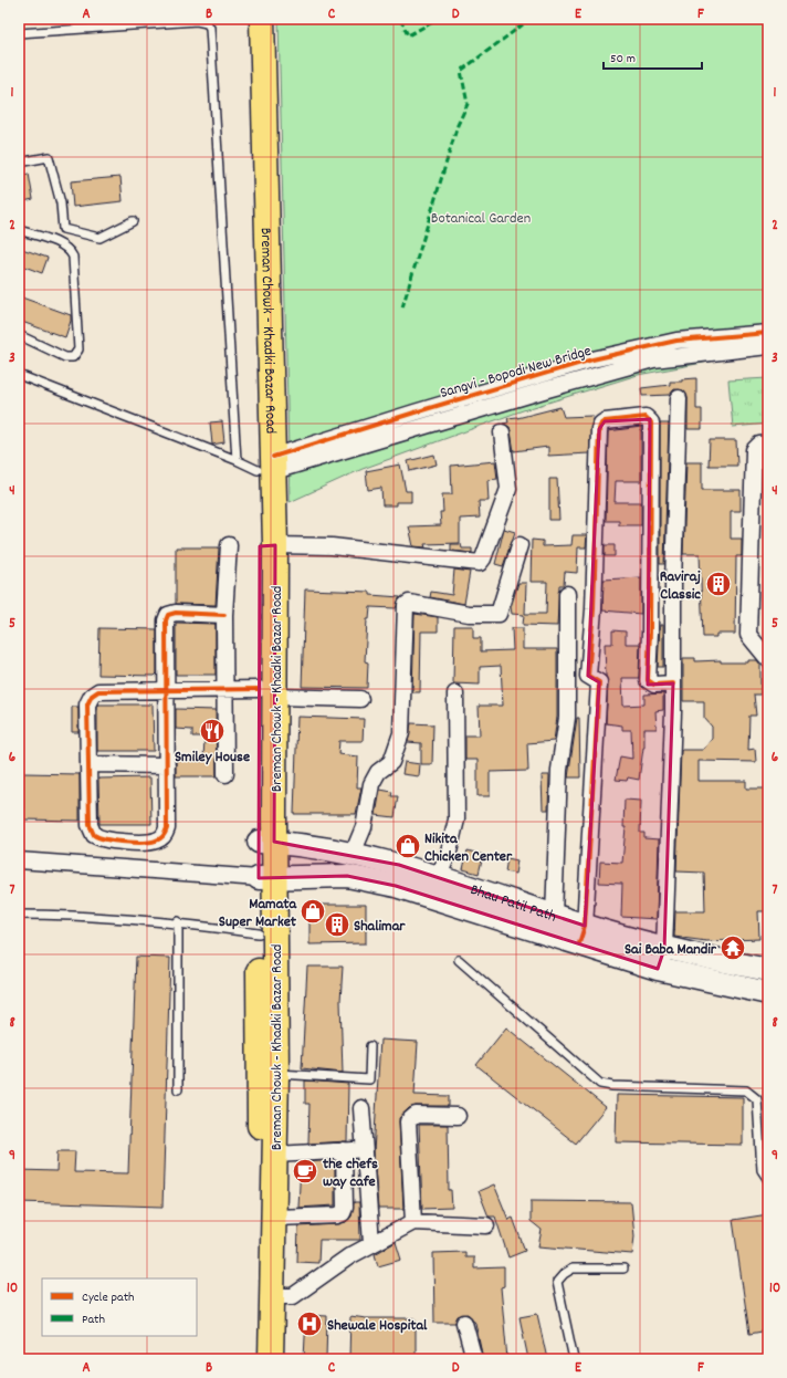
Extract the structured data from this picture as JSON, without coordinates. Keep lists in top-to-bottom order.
{
  "streets": {
    "main road": ["Breman Chowk - Khadki Bazar Road", "Bhau Patil Path"],
    "street": ["Sangvi - Bopodi New Bridge"]
  },
  "crossings": [
    ["Breman Chowk - Khadki Bazar Road", "Sangvi - Bopodi New Bridge"],
    ["Breman Chowk - Khadki Bazar Road", "Bhau Patil Path"]
  ],
  "parks": ["Botanical Garden"],
  "places": {
    "building": ["Raviraj Classic", "Shalimar"],
    "restaurant": ["Smiley House"],
    "shop": ["Nikita Chicken Center", "Mamata Super Market"],
    "temple": ["Sai Baba Mandir"],
    "cafe": ["the chefs way cafe"],
    "hospital": ["Shewale Hospital"]
  },
  "legend": ["Cycle path", "Path"],
  "scale_bar": "50 m",
  "grid": {
    "columns": [
      "A",
      "B",
      "C",
      "D",
      "E",
      "F"
    ],
    "rows": [
      "1",
      "2",
      "3",
      "4",
      "5",
      "6",
      "7",
      "8",
      "9",
      "10"
    ]
  }
}
